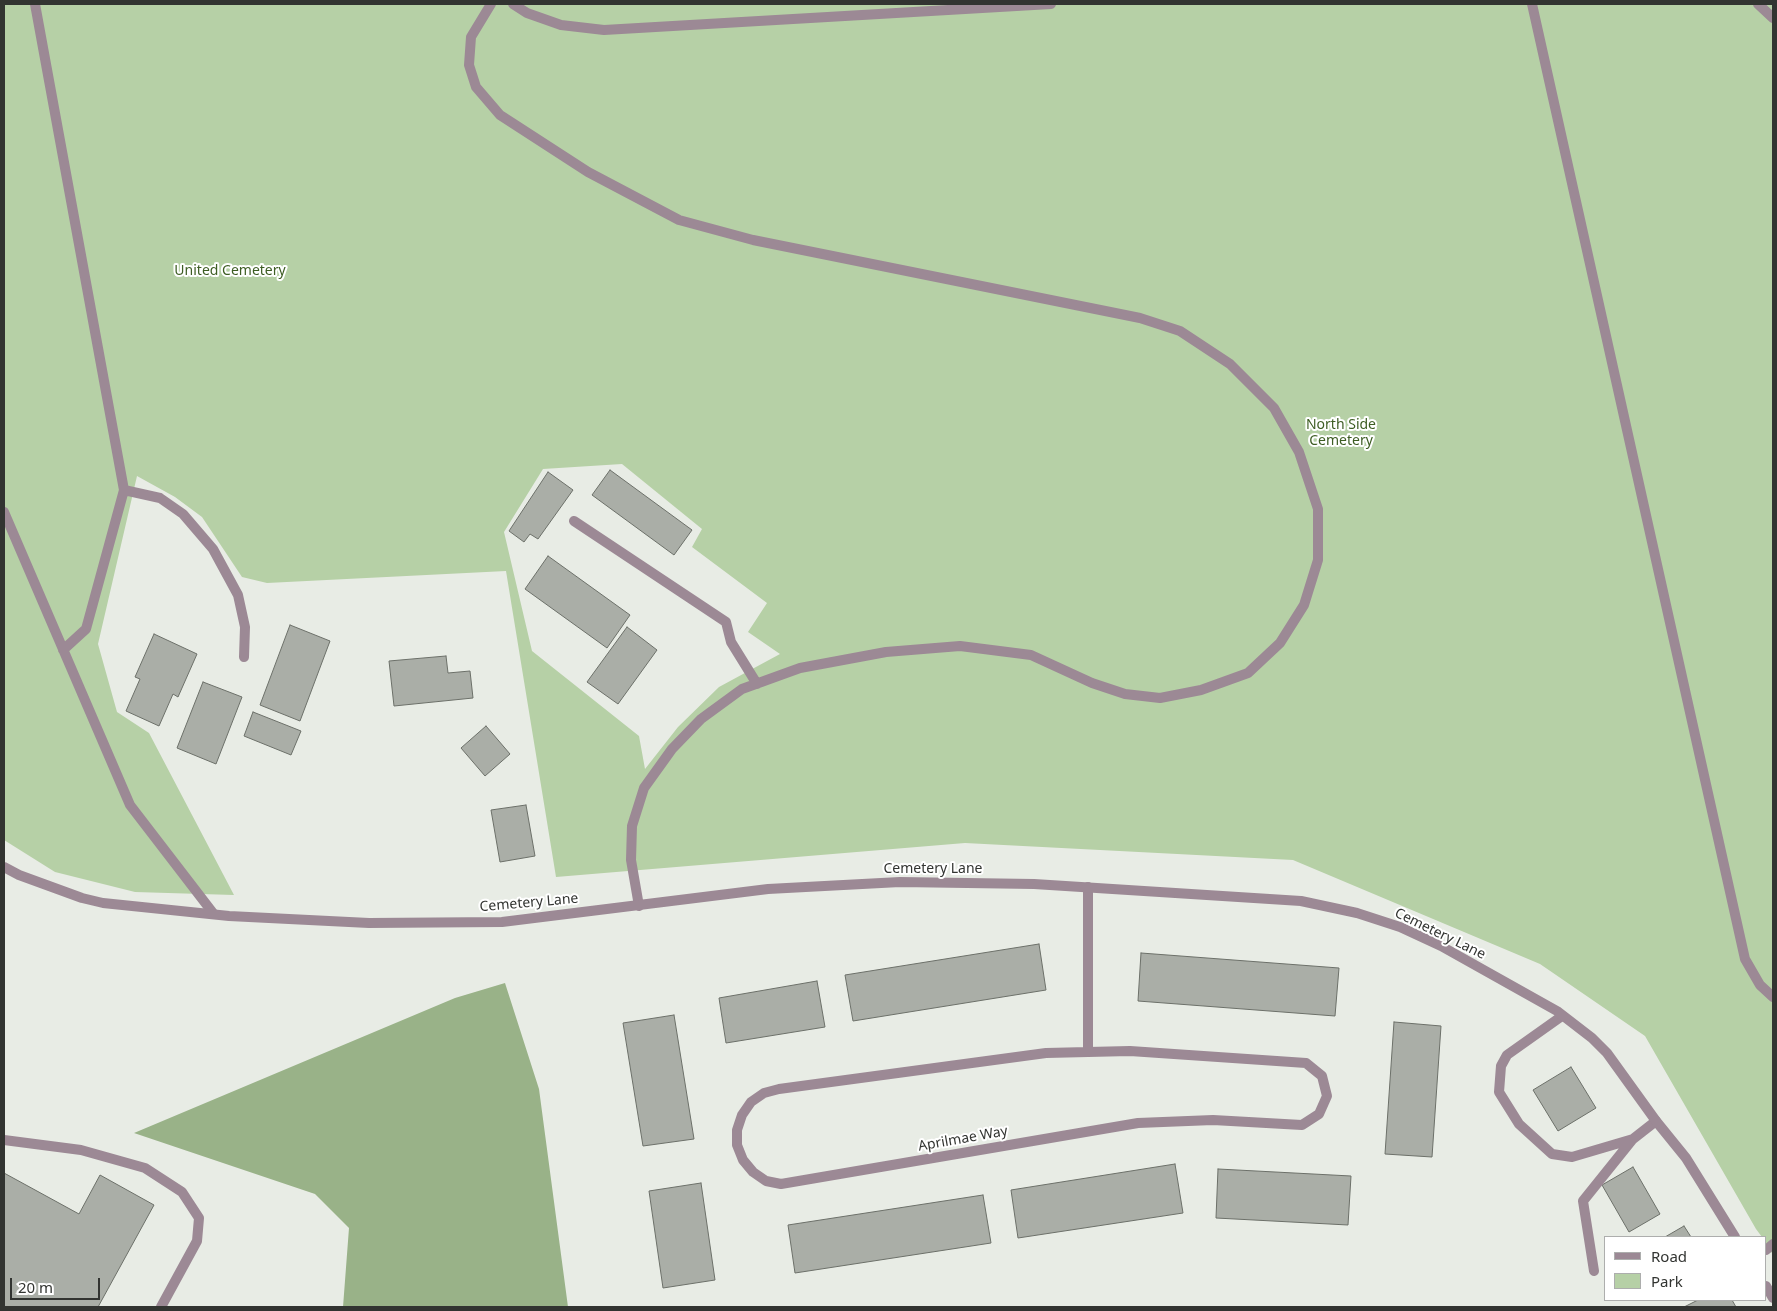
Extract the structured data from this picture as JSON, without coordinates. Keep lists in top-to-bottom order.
{
  "streets": {
    "street": ["Cemetery Lane", "Aprilmae Way"]
  },
  "parks": ["United Cemetery", "North Side Cemetery"],
  "legend": ["Road", "Park"],
  "scale_bar": "20 m"
}
